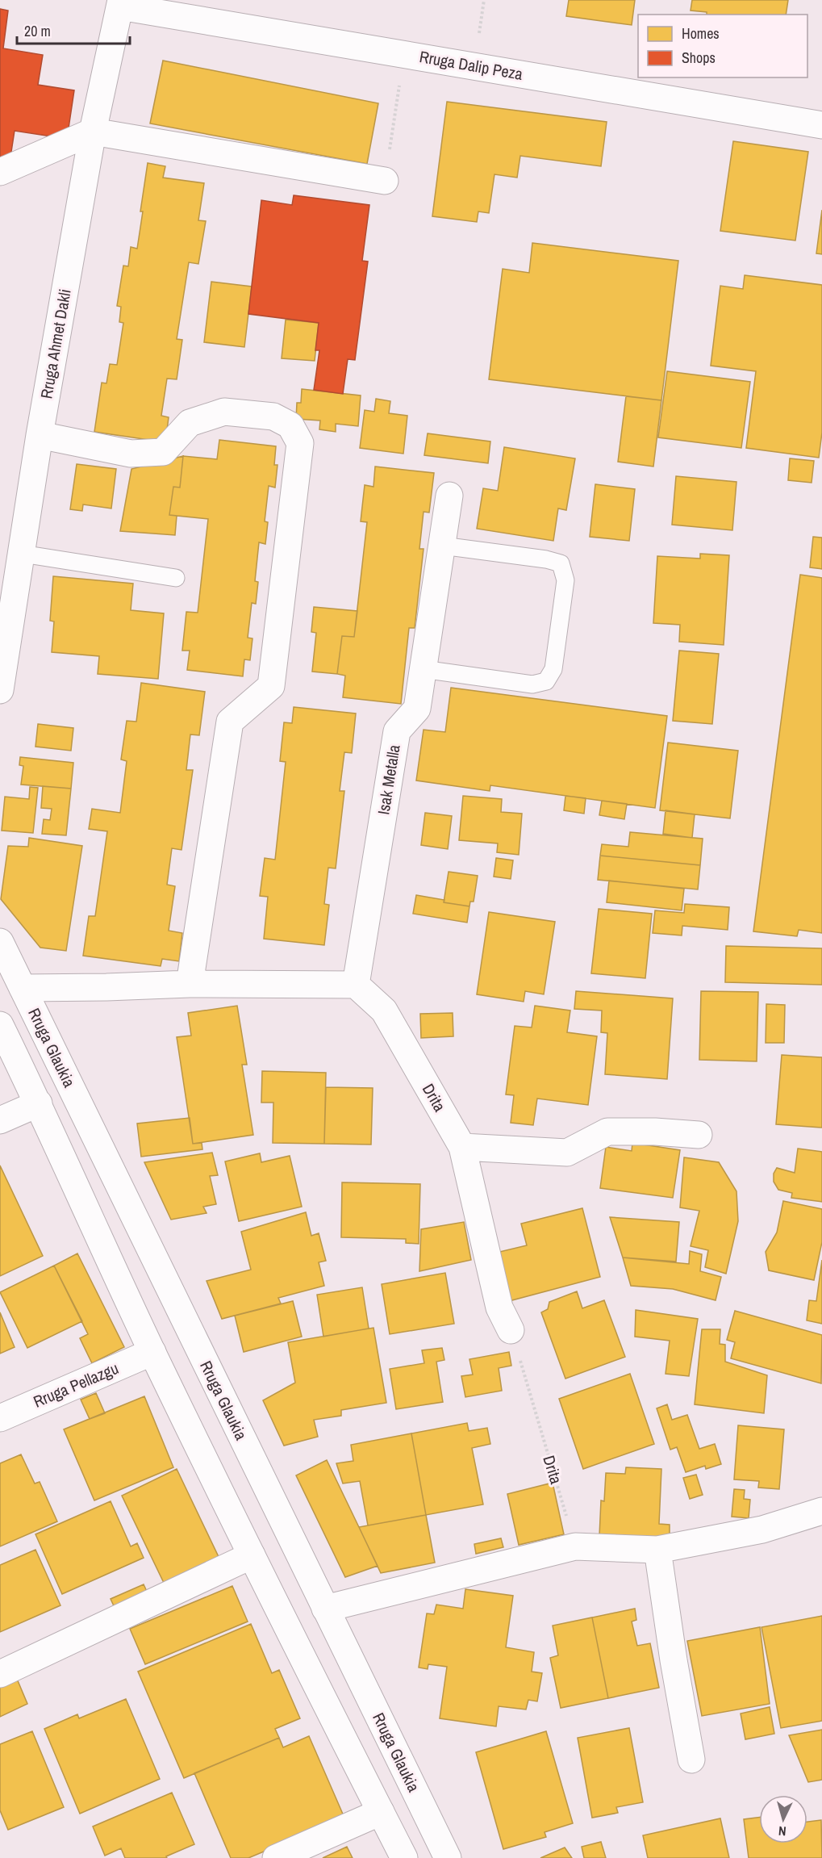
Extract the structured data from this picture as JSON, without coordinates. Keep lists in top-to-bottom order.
{
  "streets": {
    "street": [
      "Rruga Dalip Peza",
      "Rruga Ahmet Dakli",
      "Isak Metalla",
      "Rruga Glaukia",
      "Drita",
      "Rruga Pellazgu"
    ]
  },
  "crossings": [
    ["Rruga Dalip Peza", "Rruga Ahmet Dakli"],
    ["Isak Metalla", "Drita"]
  ],
  "legend": ["Homes", "Shops"],
  "scale_bar": "20 m",
  "north": "bottom"
}
